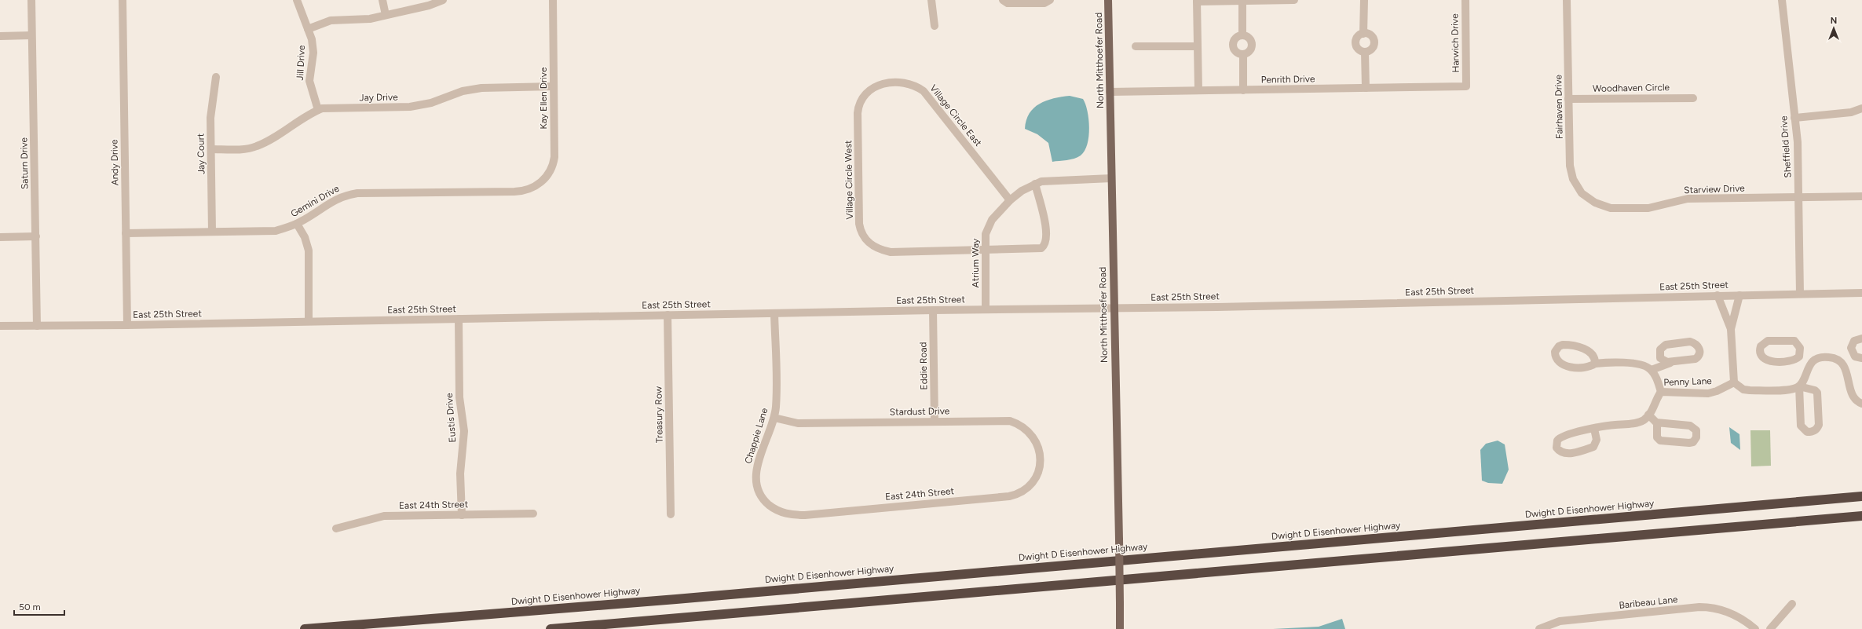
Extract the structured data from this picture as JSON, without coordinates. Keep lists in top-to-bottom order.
{
  "streets": {
    "highway": ["Dwight D Eisenhower Highway"],
    "main road": ["North Mitthoefer Road"],
    "street": [
      "Harwich Drive",
      "Jill Drive",
      "Penrith Drive",
      "Woodhaven Circle",
      "Jay Drive",
      "Kay Ellen Drive",
      "Fairhaven Drive",
      "Village Circle East",
      "Sheffield Drive",
      "Jay Court",
      "Andy Drive",
      "Saturn Drive",
      "Village Circle West",
      "Starview Drive",
      "Gemini Drive",
      "Atrium Way",
      "East 25th Street",
      "Eddie Road",
      "Penny Lane",
      "Stardust Drive",
      "Treasury Row",
      "Eustis Drive",
      "Chappie Lane",
      "East 24th Street",
      "Baribeau Lane"
    ]
  },
  "crossings": [
    ["Harwich Drive", "Penrith Drive"],
    ["North Mitthoefer Road", "Penrith Drive"],
    ["North Mitthoefer Road", "Atrium Way"],
    ["North Mitthoefer Road", "East 25th Street"],
    ["Jill Drive", "Jay Drive"],
    ["Woodhaven Circle", "Fairhaven Drive"],
    ["Jay Drive", "Kay Ellen Drive"],
    ["Jay Drive", "Jay Court"],
    ["Kay Ellen Drive", "Gemini Drive"],
    ["Fairhaven Drive", "Starview Drive"],
    ["Village Circle East", "Village Circle West"],
    ["Village Circle East", "Atrium Way"],
    ["Sheffield Drive", "Starview Drive"],
    ["Sheffield Drive", "East 25th Street"],
    ["Jay Court", "Gemini Drive"],
    ["Andy Drive", "Gemini Drive"],
    ["Andy Drive", "East 25th Street"],
    ["Saturn Drive", "East 25th Street"],
    ["Village Circle West", "Atrium Way"],
    ["Atrium Way", "East 25th Street"],
    ["East 25th Street", "Eddie Road"],
    ["East 25th Street", "Treasury Row"],
    ["East 25th Street", "Eustis Drive"],
    ["East 25th Street", "Chappie Lane"],
    ["Eddie Road", "Stardust Drive"],
    ["Stardust Drive", "Chappie Lane"],
    ["Stardust Drive", "East 24th Street"],
    ["Eustis Drive", "East 24th Street"],
    ["Chappie Lane", "East 24th Street"]
  ],
  "scale_bar": "50 m",
  "north": "top"
}
